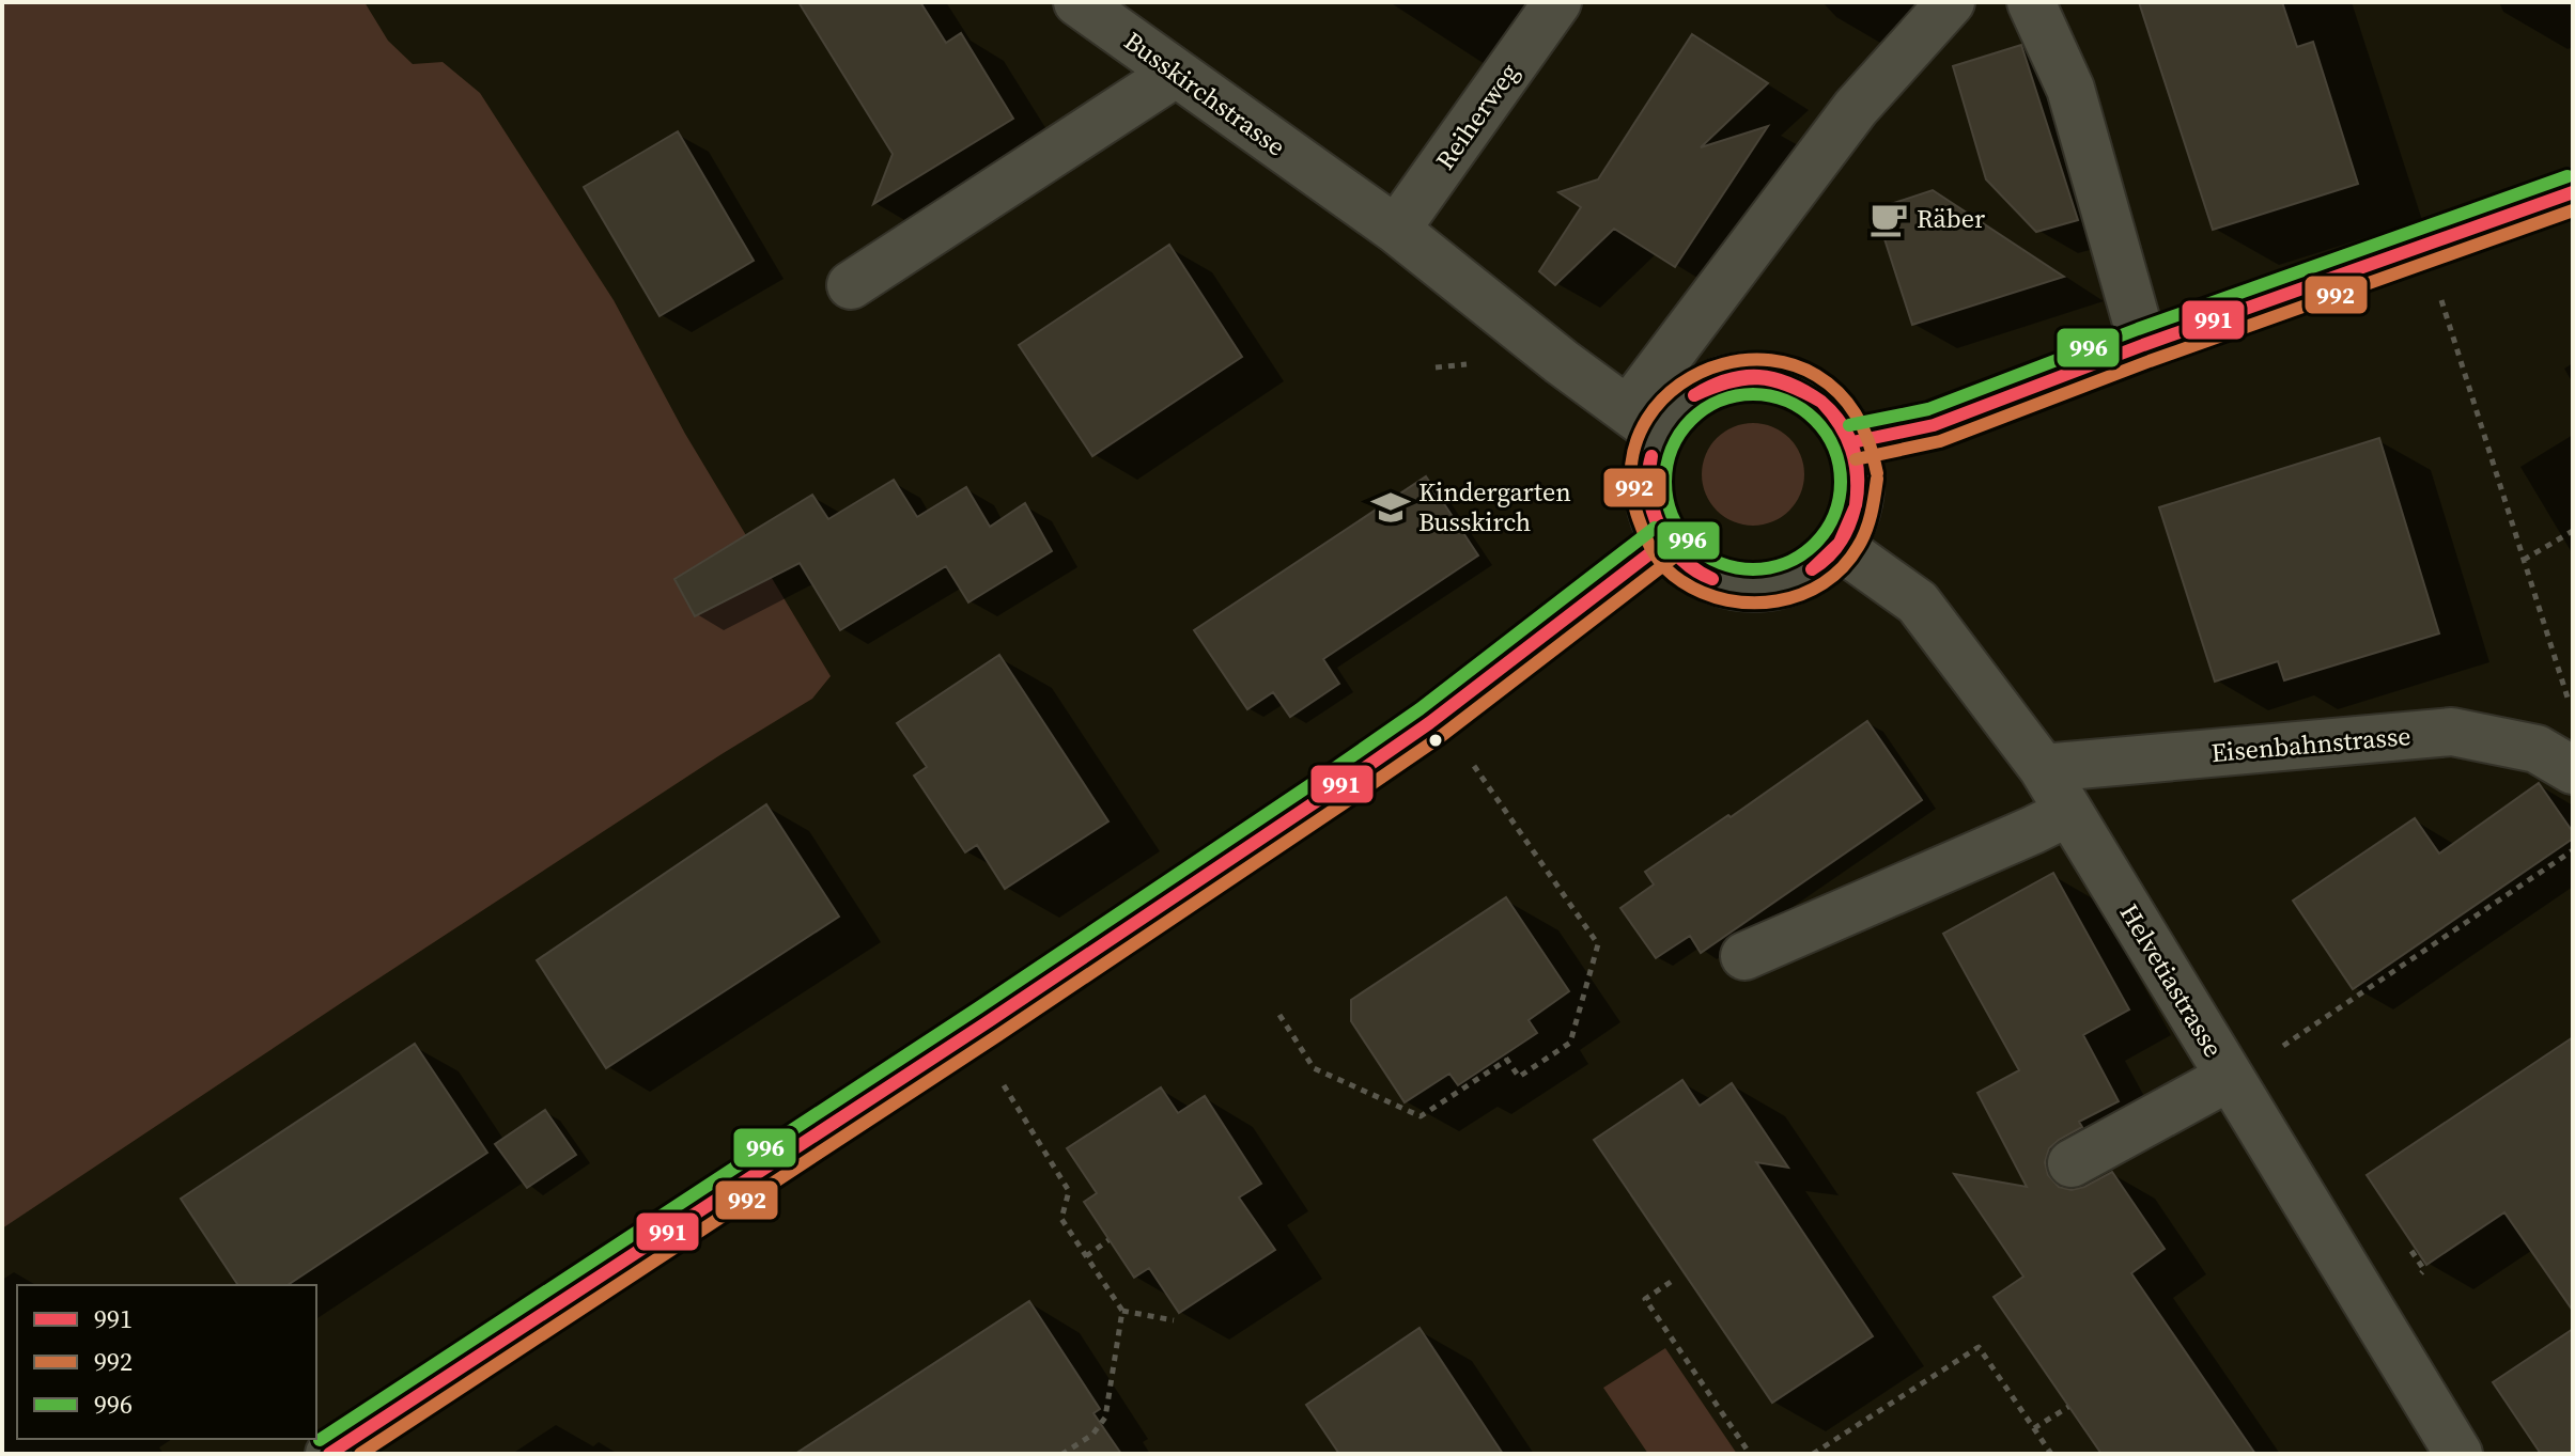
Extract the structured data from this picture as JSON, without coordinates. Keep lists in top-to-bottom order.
{
  "streets": {
    "street": [
      "Busskirchstrasse",
      "Reiherweg",
      "Eisenbahnstrasse",
      "Helvetiastrasse"
    ]
  },
  "crossings": [
    ["Busskirchstrasse", "Reiherweg"],
    ["Busskirchstrasse", "Helvetiastrasse"],
    ["Eisenbahnstrasse", "Helvetiastrasse"]
  ],
  "places": {
    "cafe": ["Räber"],
    "school or university": ["Kindergarten Busskirch"]
  },
  "lines": ["transit line 996", "transit line 991", "transit line 992"],
  "legend": ["991", "992", "996"]
}
